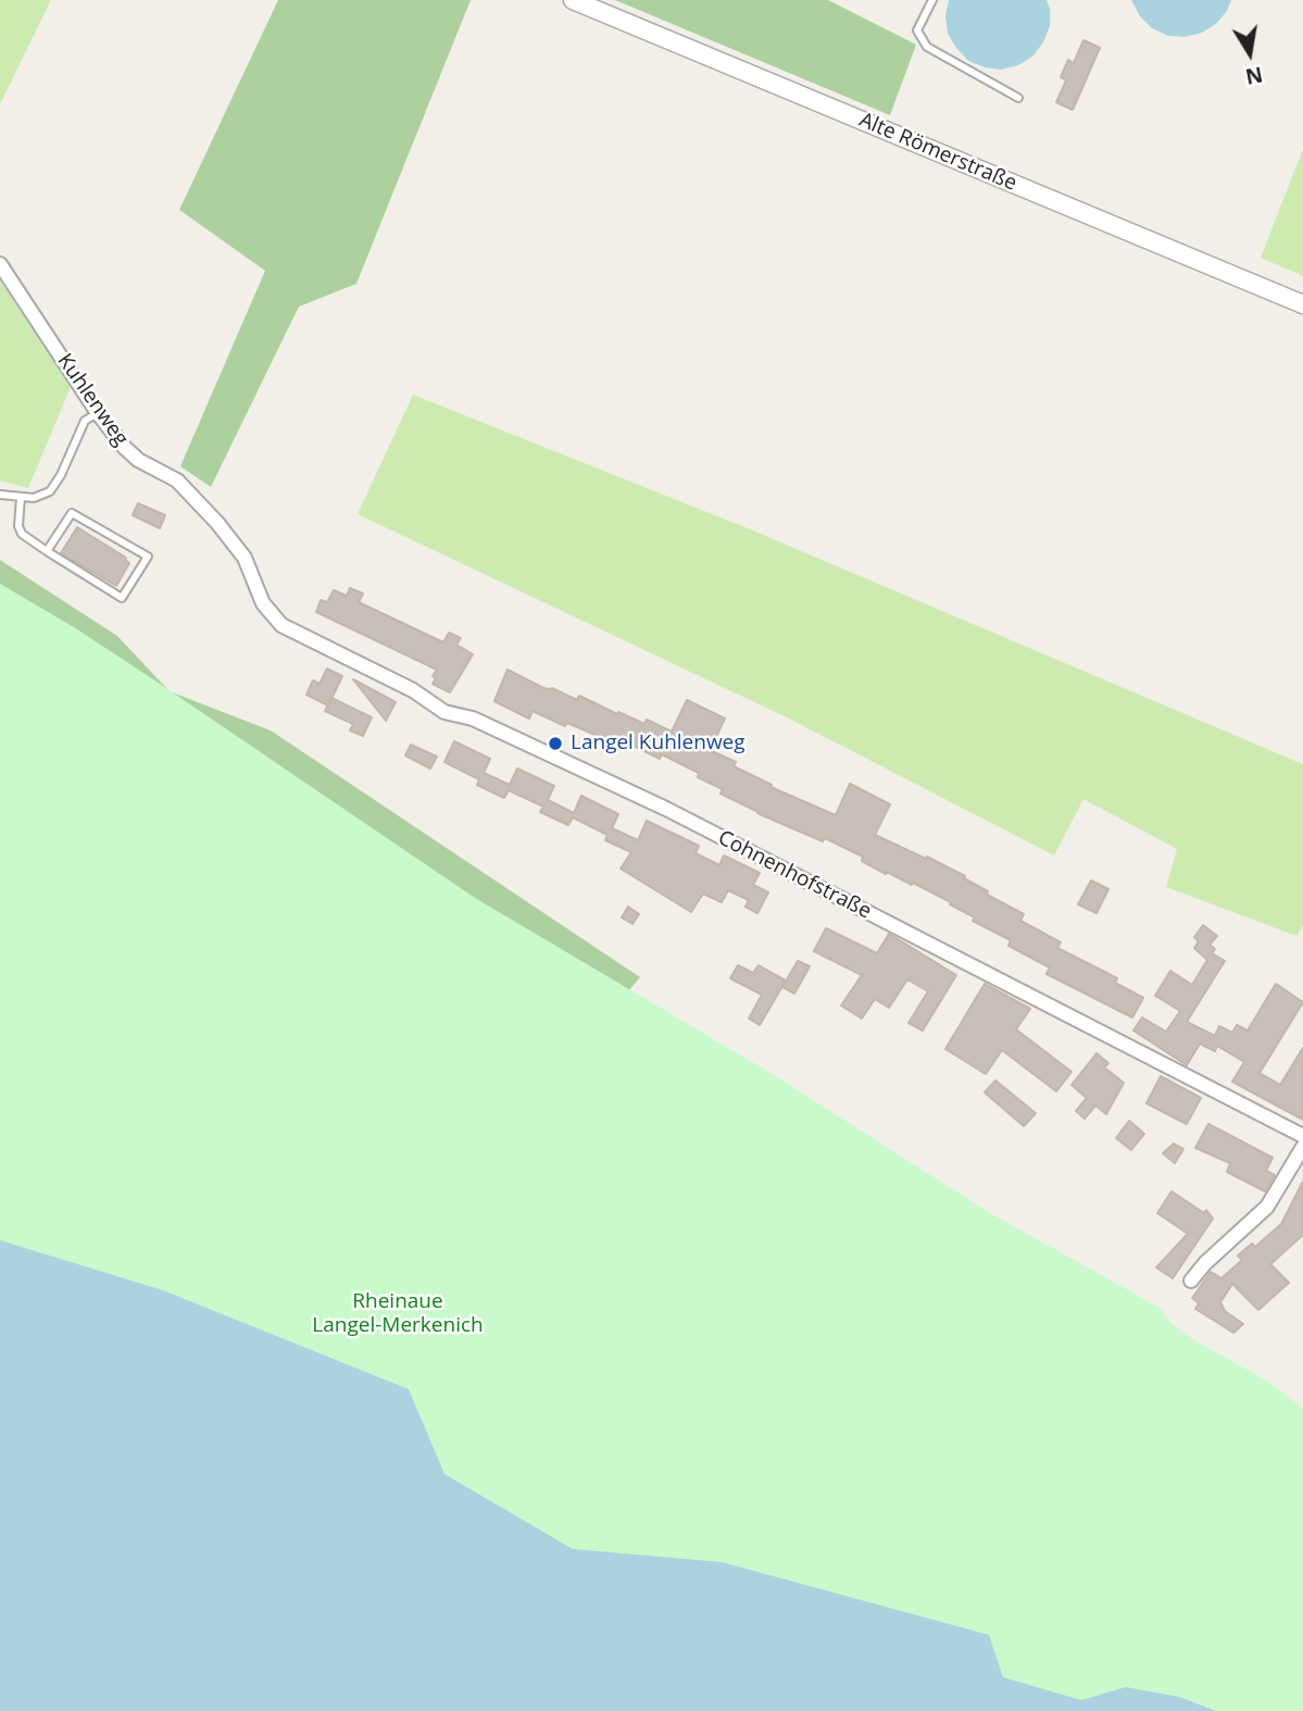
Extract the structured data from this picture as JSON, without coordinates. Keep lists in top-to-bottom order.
{
  "streets": {
    "street": ["Alte Römerstraße", "Kuhlenweg", "Cohnenhofstraße"]
  },
  "crossings": [
    ["Kuhlenweg", "Cohnenhofstraße"]
  ],
  "parks": ["Rheinaue Langel-Merkenich"],
  "places": ["Langel Kuhlenweg"],
  "north": "bottom"
}
